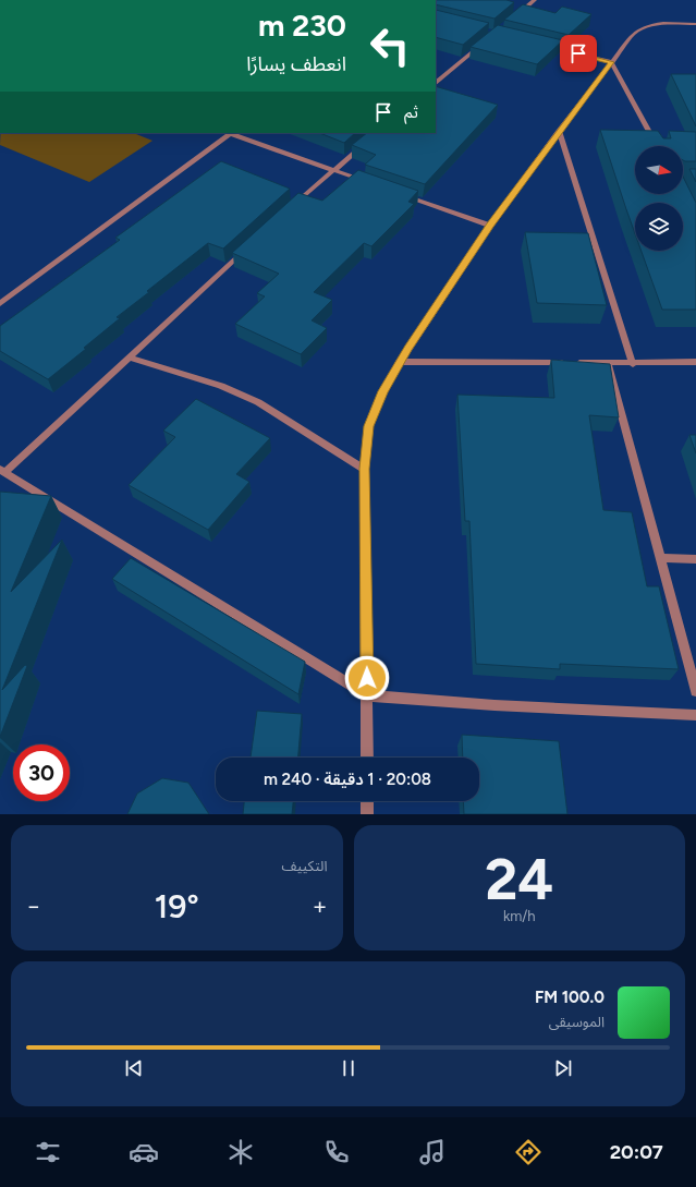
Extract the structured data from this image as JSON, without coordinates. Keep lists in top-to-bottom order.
{
  "north": "right",
  "page": {
    "turn": ["230 m", "انعطف يسارًا"],
    "then": "ثم",
    "limit": "30",
    "trip": "20:08 · 1 دقيقة · 240 m",
    "tile": [
      ["24", "km/h"],
      "التكييف"
    ],
    "heat": ["−", "19°", "+"],
    "song": ["100.0 FM", "الموسيقى"],
    "tabs": "20:07"
  }
}
